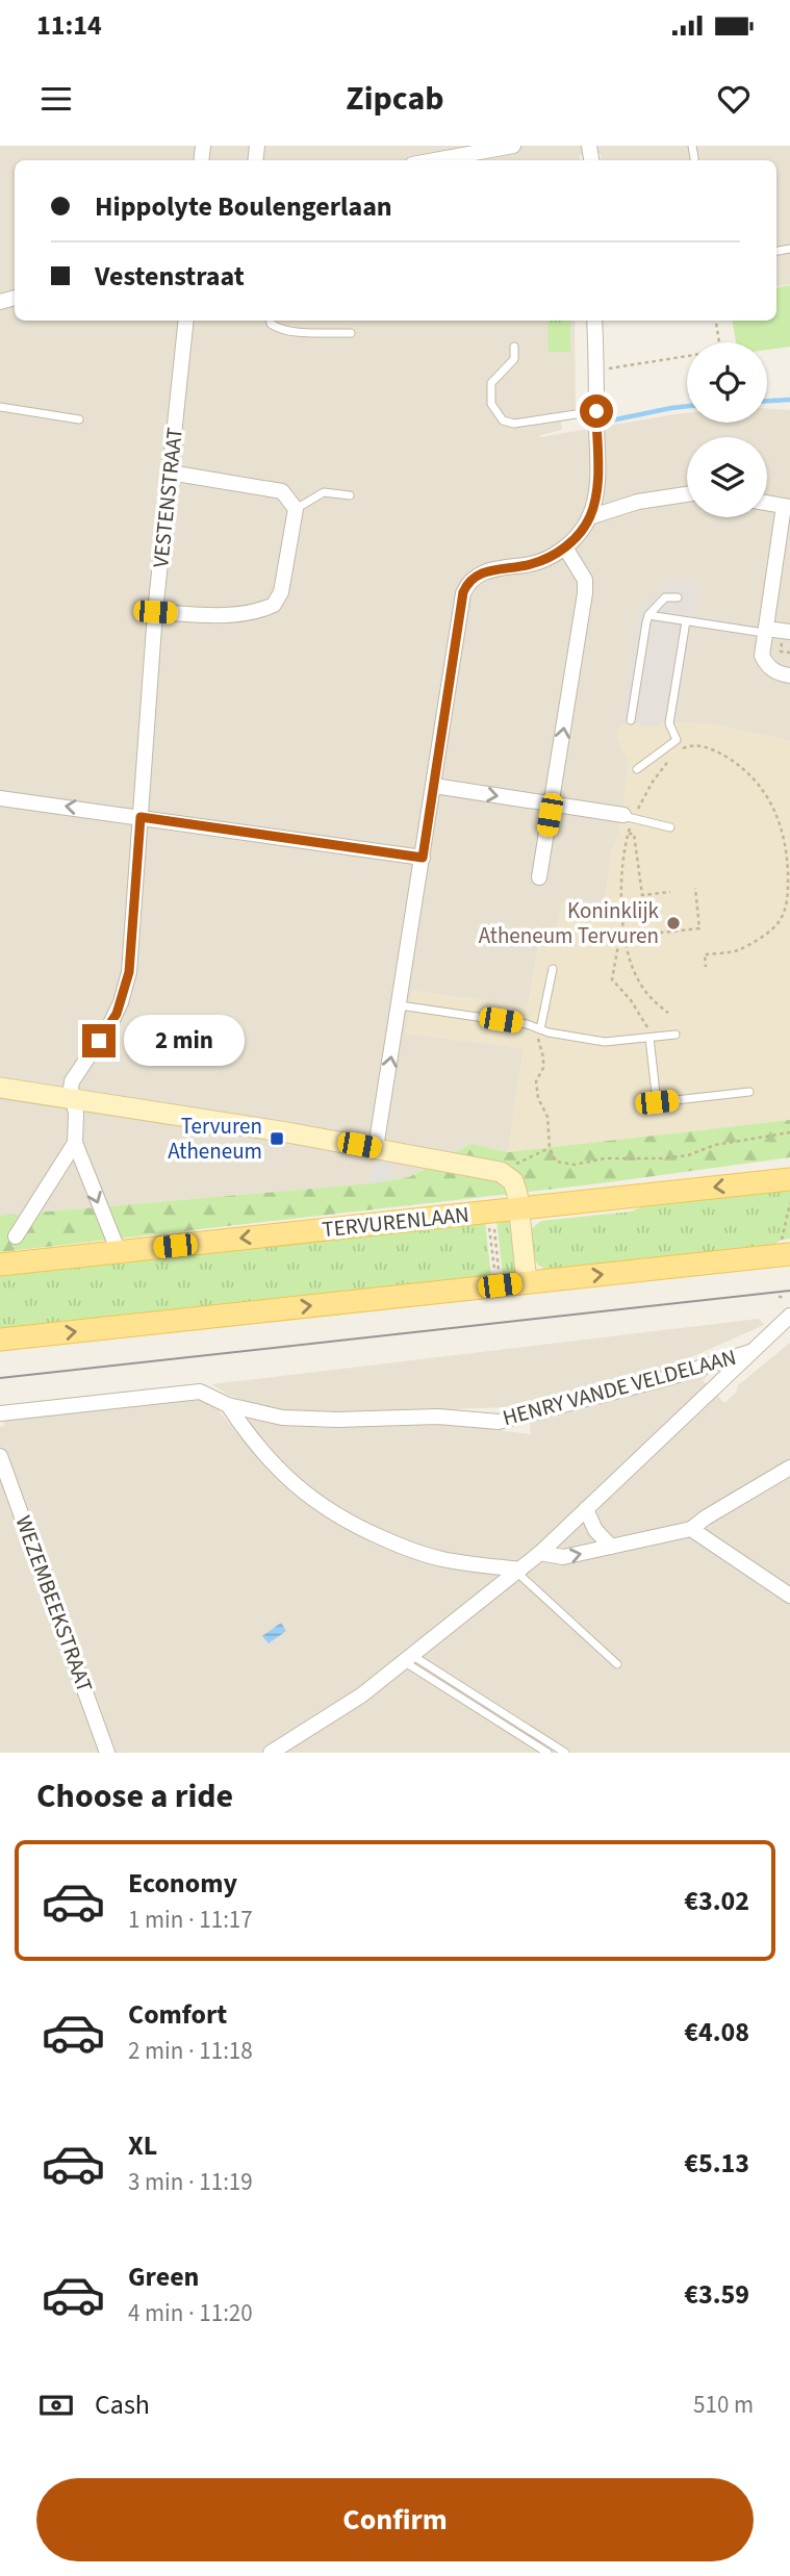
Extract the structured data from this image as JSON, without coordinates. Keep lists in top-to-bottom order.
{
  "streets": {
    "main road": ["TERVURENLAAN"],
    "street": ["VESTENSTRAAT", "HENRY VANDE VELDELAAN", "WEZEMBEEKSTRAAT"]
  },
  "places": {
    "other": ["Koninklijk Atheneum Tervuren"],
    "transit": ["Tervuren Atheneum"]
  },
  "page": {
    "status": "11:14",
    "header": "Zipcab",
    "banner": ["Hippolyte Boulengerlaan", "Vestenstraat"],
    "bubble": "2 min",
    "heading": "Choose a ride",
    "list": [
      {
        "name": "Economy",
        "note": "1 min · 11:17",
        "value": "€3.02"
      },
      {
        "name": "Comfort",
        "note": "2 min · 11:18",
        "value": "€4.08"
      },
      {
        "name": "XL",
        "note": "3 min · 11:19",
        "value": "€5.13"
      },
      {
        "name": "Green",
        "note": "4 min · 11:20",
        "value": "€3.59"
      }
    ],
    "pay": ["Cash", "510 m"],
    "buttons": "Confirm"
  }
}
